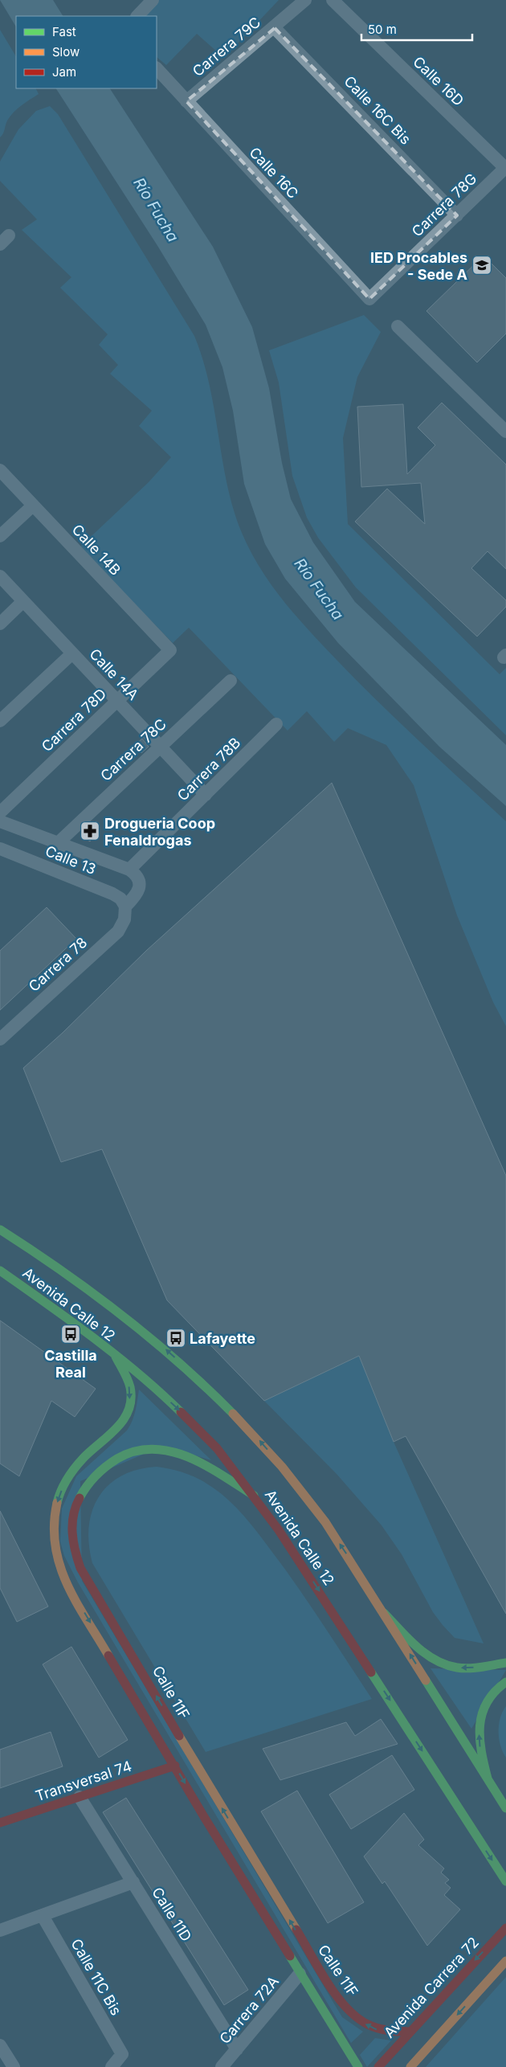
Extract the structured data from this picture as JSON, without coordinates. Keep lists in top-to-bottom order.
{
  "streets": {
    "main road": [
      "Avenida Calle 12",
      "Calle 11F",
      "Transversal 74",
      "Avenida Carrera 72"
    ],
    "street": [
      "Carrera 79C",
      "Calle 16D",
      "Calle 16C Bis",
      "Calle 16C",
      "Carrera 78G",
      "Calle 14B",
      "Calle 14A",
      "Carrera 78D",
      "Carrera 78C",
      "Carrera 78B",
      "Calle 13",
      "Carrera 78",
      "Calle 11D",
      "Calle 11C Bis",
      "Carrera 72A"
    ]
  },
  "crossings": [
    ["Carrera 79C", "Calle 16C Bis"],
    ["Carrera 79C", "Calle 16C"],
    ["Calle 16D", "Carrera 78G"],
    ["Calle 16C Bis", "Carrera 78G"],
    ["Calle 16C", "Carrera 78G"],
    ["Calle 14B", "Carrera 78D"],
    ["Calle 14A", "Carrera 78D"],
    ["Calle 14A", "Carrera 78C"],
    ["Calle 14A", "Carrera 78B"],
    ["Calle 13", "Carrera 78"],
    ["Avenida Calle 12", "Calle 11F"],
    ["Calle 11F", "Avenida Carrera 72"],
    ["Transversal 74", "Calle 11D"],
    ["Calle 11D", "Carrera 72A"]
  ],
  "water": ["Río Fucha"],
  "places": {
    "school or university": ["IED Procables - Sede A"],
    "pharmacy": ["Drogueria Coop Fenaldrogas"],
    "bus stop": ["Castilla Real", "Lafayette"]
  },
  "legend": ["Fast", "Slow", "Jam"],
  "scale_bar": "50 m"
}
